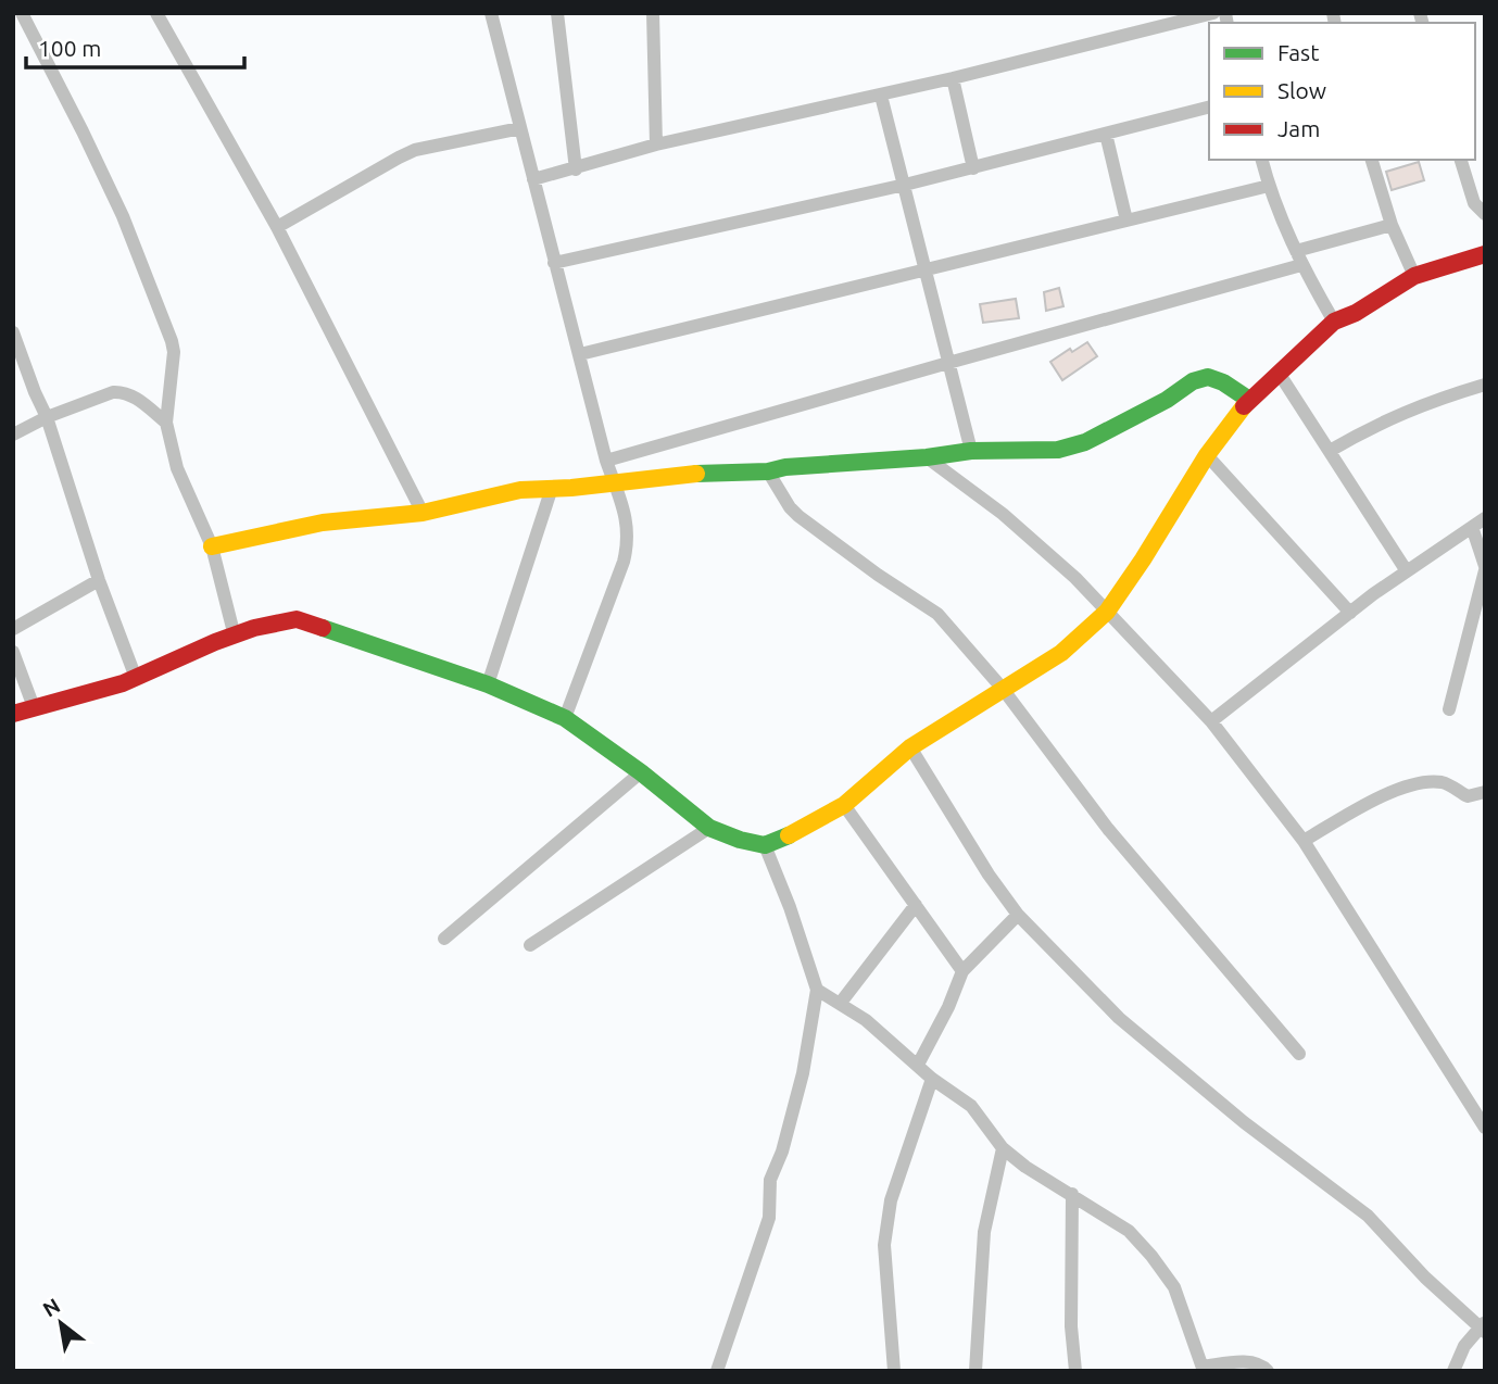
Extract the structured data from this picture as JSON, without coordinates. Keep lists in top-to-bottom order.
{
  "legend": ["Fast", "Slow", "Jam"],
  "scale_bar": "100 m",
  "north": "top left"
}
